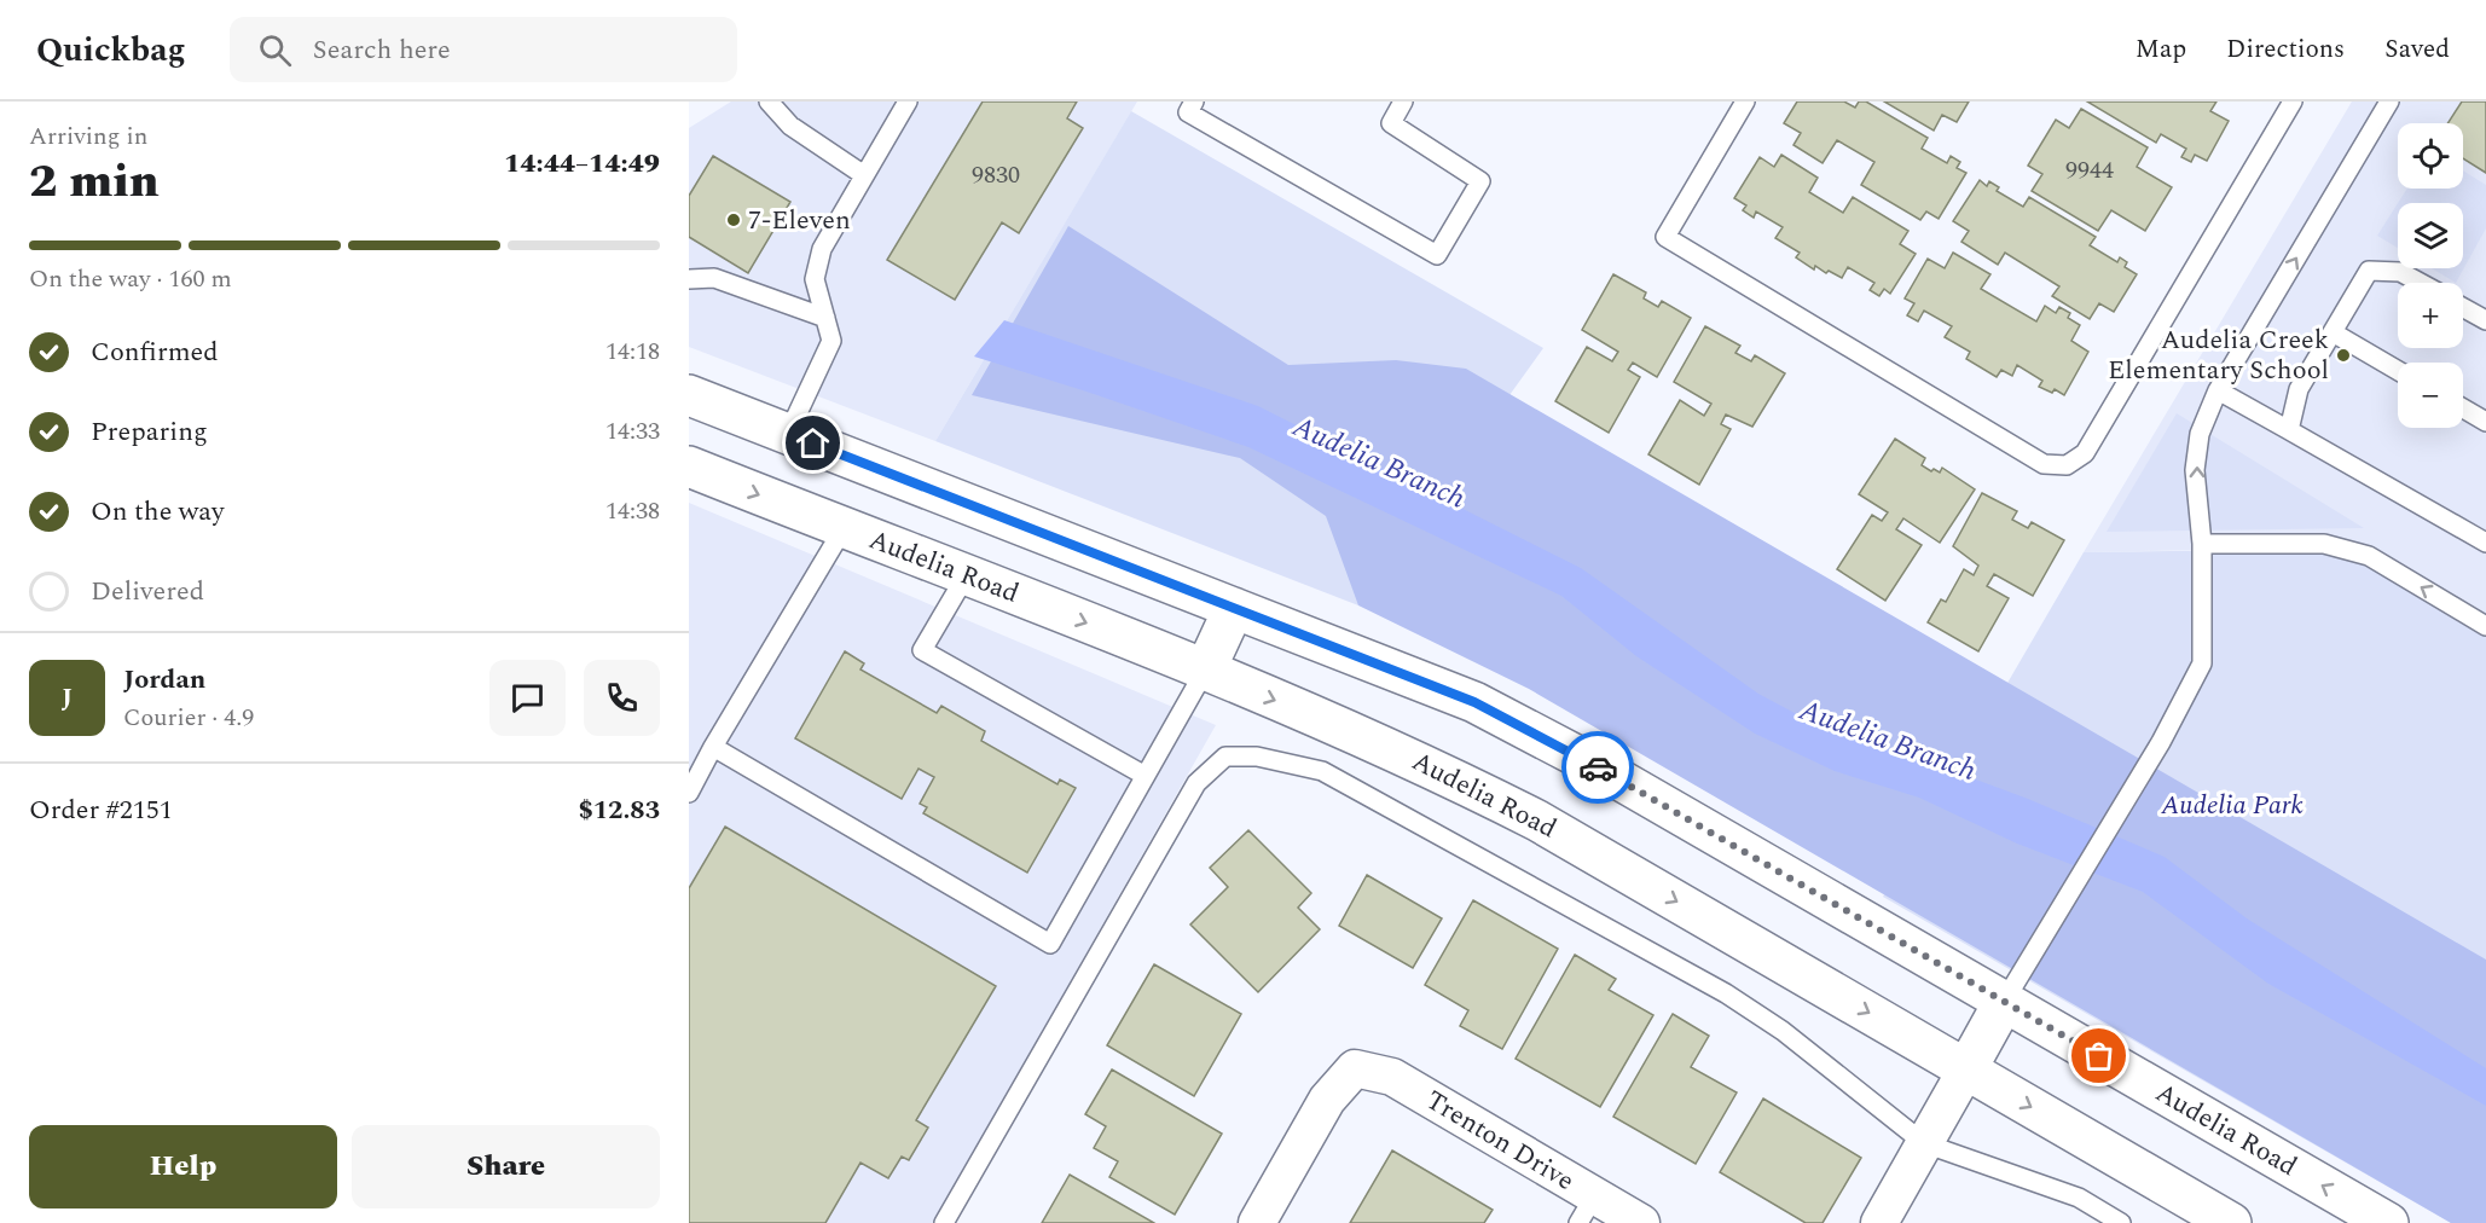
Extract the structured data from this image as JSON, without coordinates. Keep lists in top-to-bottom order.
{
  "streets": {
    "main road": ["Audelia Road"],
    "street": ["Trenton Drive"]
  },
  "water": ["Audelia Branch"],
  "parks": ["Audelia Park"],
  "places": ["7-Eleven", "Audelia Creek Elementary School"],
  "house_numbers": ["9944", "9830"],
  "page": {
    "header": "Quickbag",
    "search": "Search here",
    "nav": ["Map", "Directions", "Saved"],
    "heading": ["2 min", "Arriving in", "14:44–14:49"],
    "panel": [
      "Jordan",
      "Courier · 4.9",
      "Order #2151",
      "$12.83"
    ],
    "map_buttons": ["+", "−"],
    "bar": "On the way · 160 m",
    "list": [
      ["Confirmed", "14:18"],
      ["Preparing", "14:33"],
      ["On the way", "14:38"],
      "Delivered"
    ],
    "round": "J",
    "buttons": ["Help", "Share"]
  }
}
